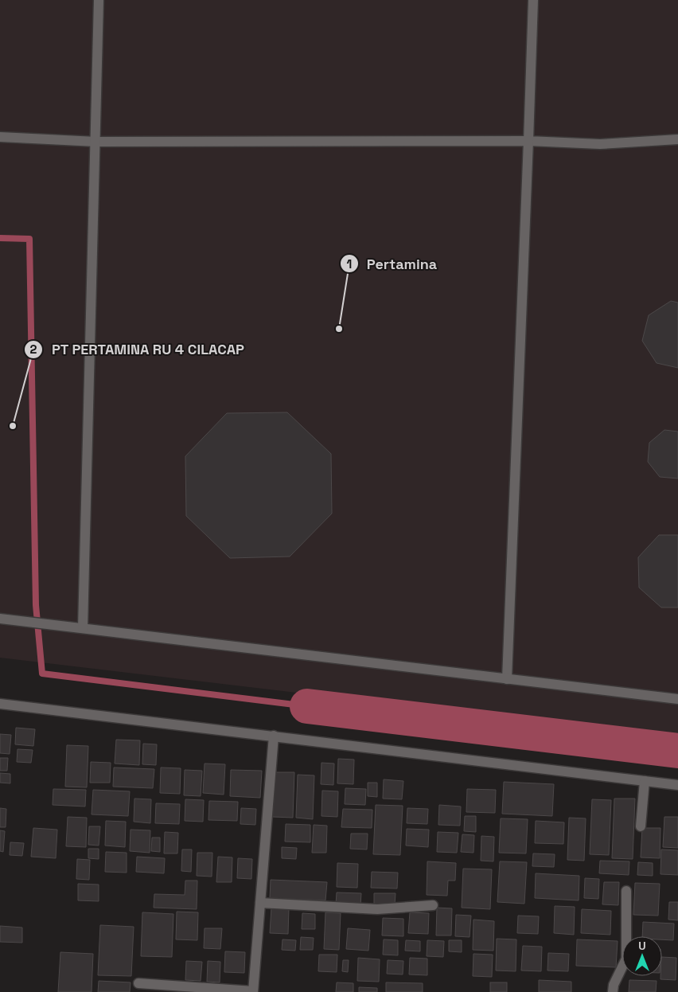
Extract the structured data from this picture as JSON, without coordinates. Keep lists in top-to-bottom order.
{
  "places": ["Pertamina", "PT PERTAMINA RU 4 CILACAP"],
  "north": "top"
}
